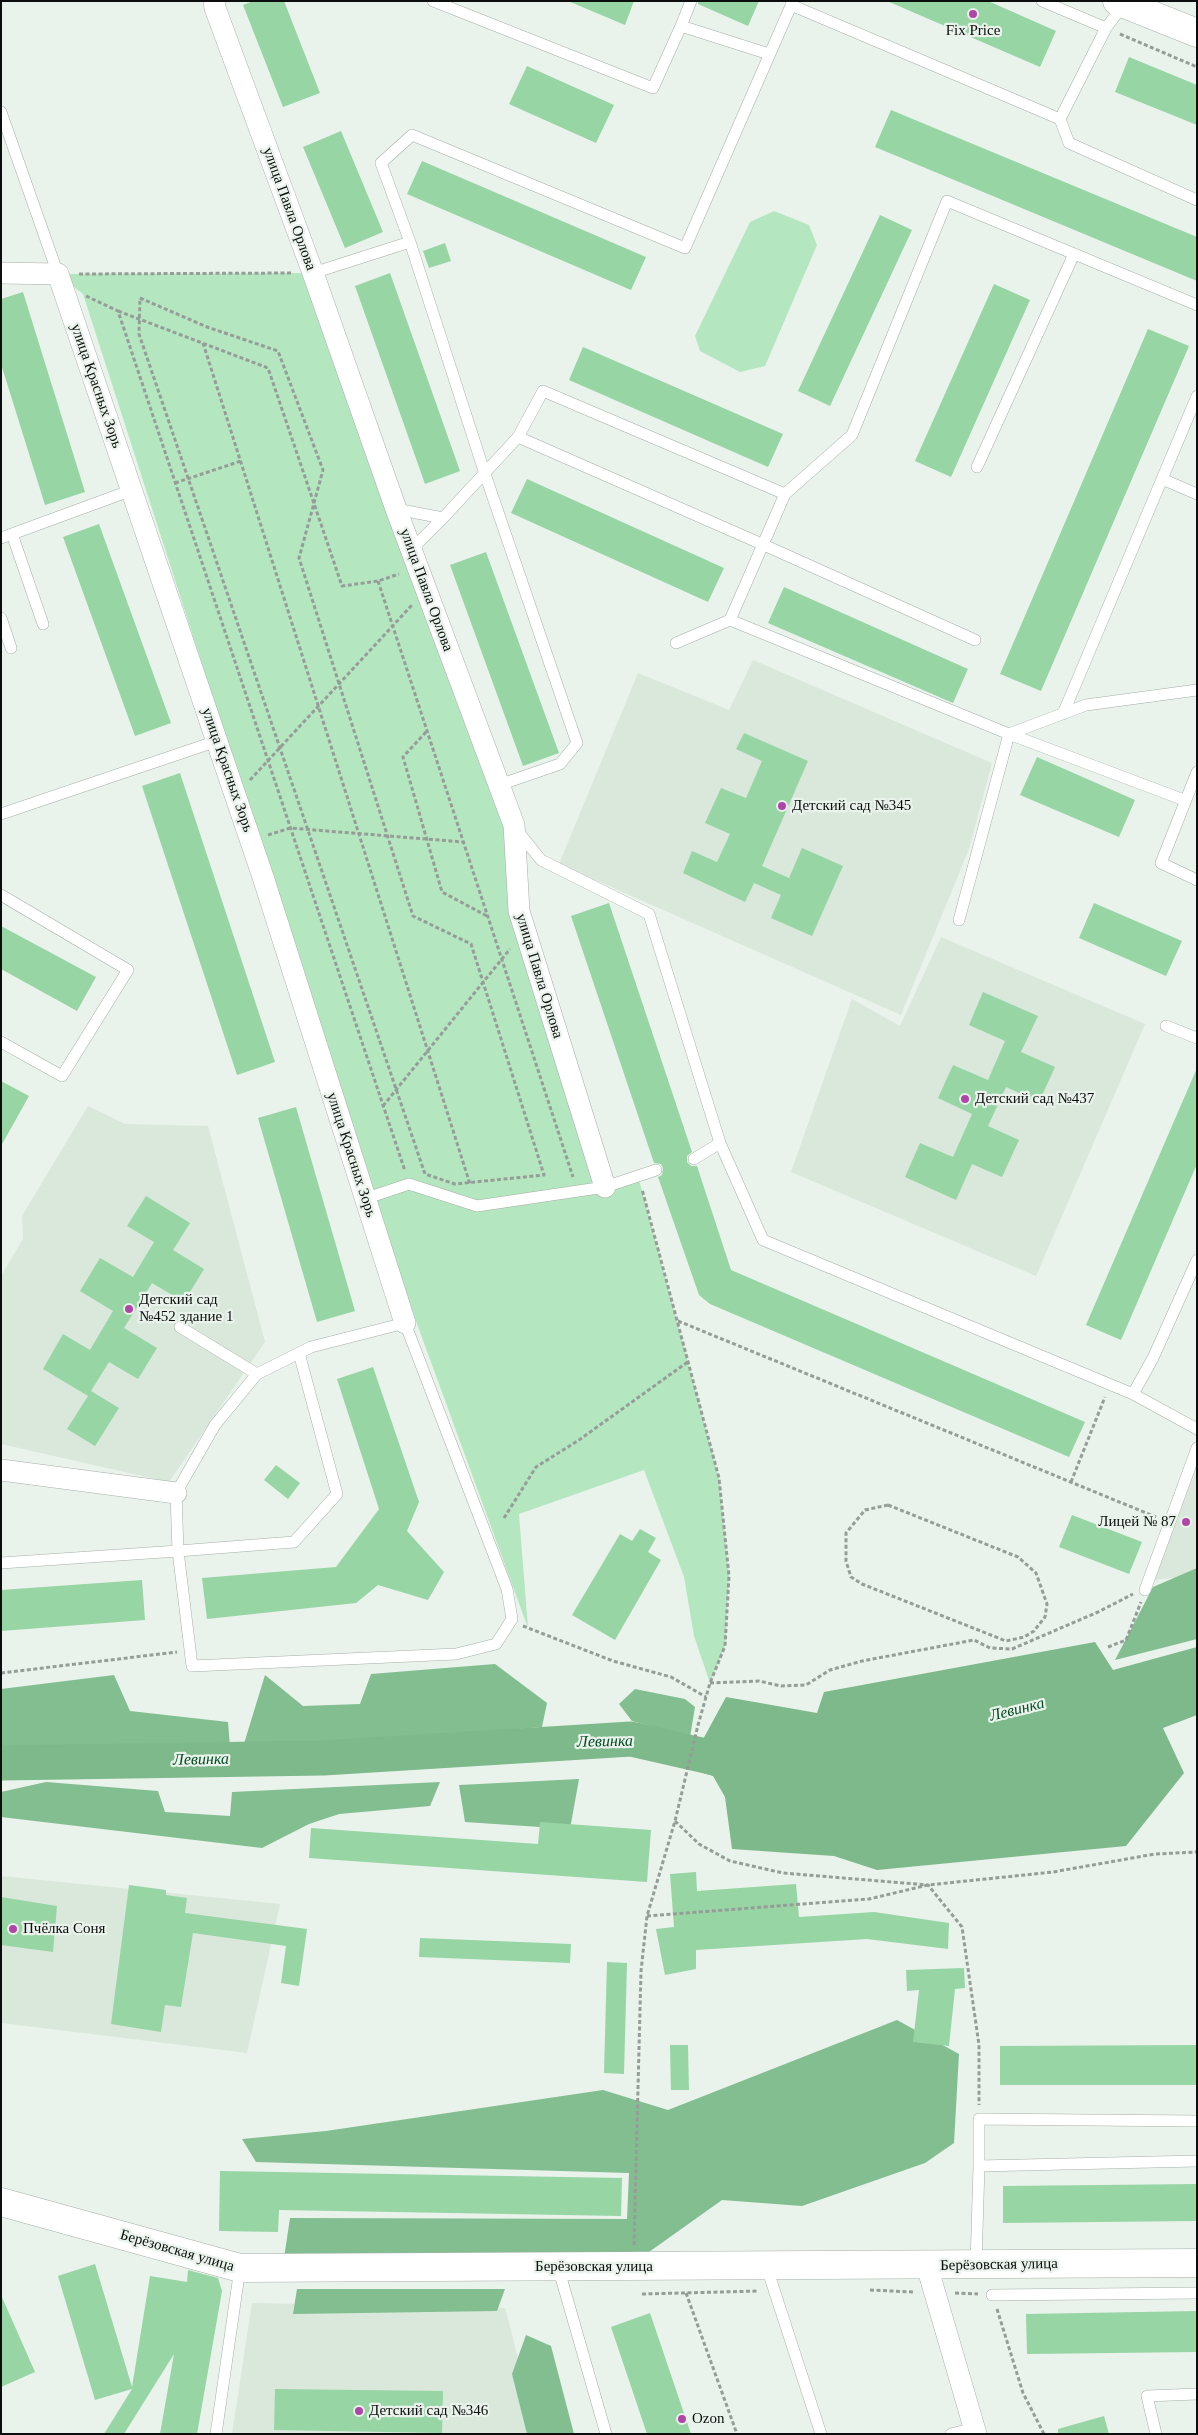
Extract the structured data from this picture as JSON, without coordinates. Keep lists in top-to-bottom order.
{
  "streets": {
    "street": ["улица Павла Орлова", "улица Красных Зорь", "Берёзовская улица"]
  },
  "water": ["Левинка"],
  "places": [
    "Fix Price",
    "Детский сад №345",
    "Детский сад №437",
    "Детский сад №452 здание 1",
    "Лицей № 87",
    "Пчёлка Соня",
    "Детский сад №346",
    "Ozon"
  ]
}
